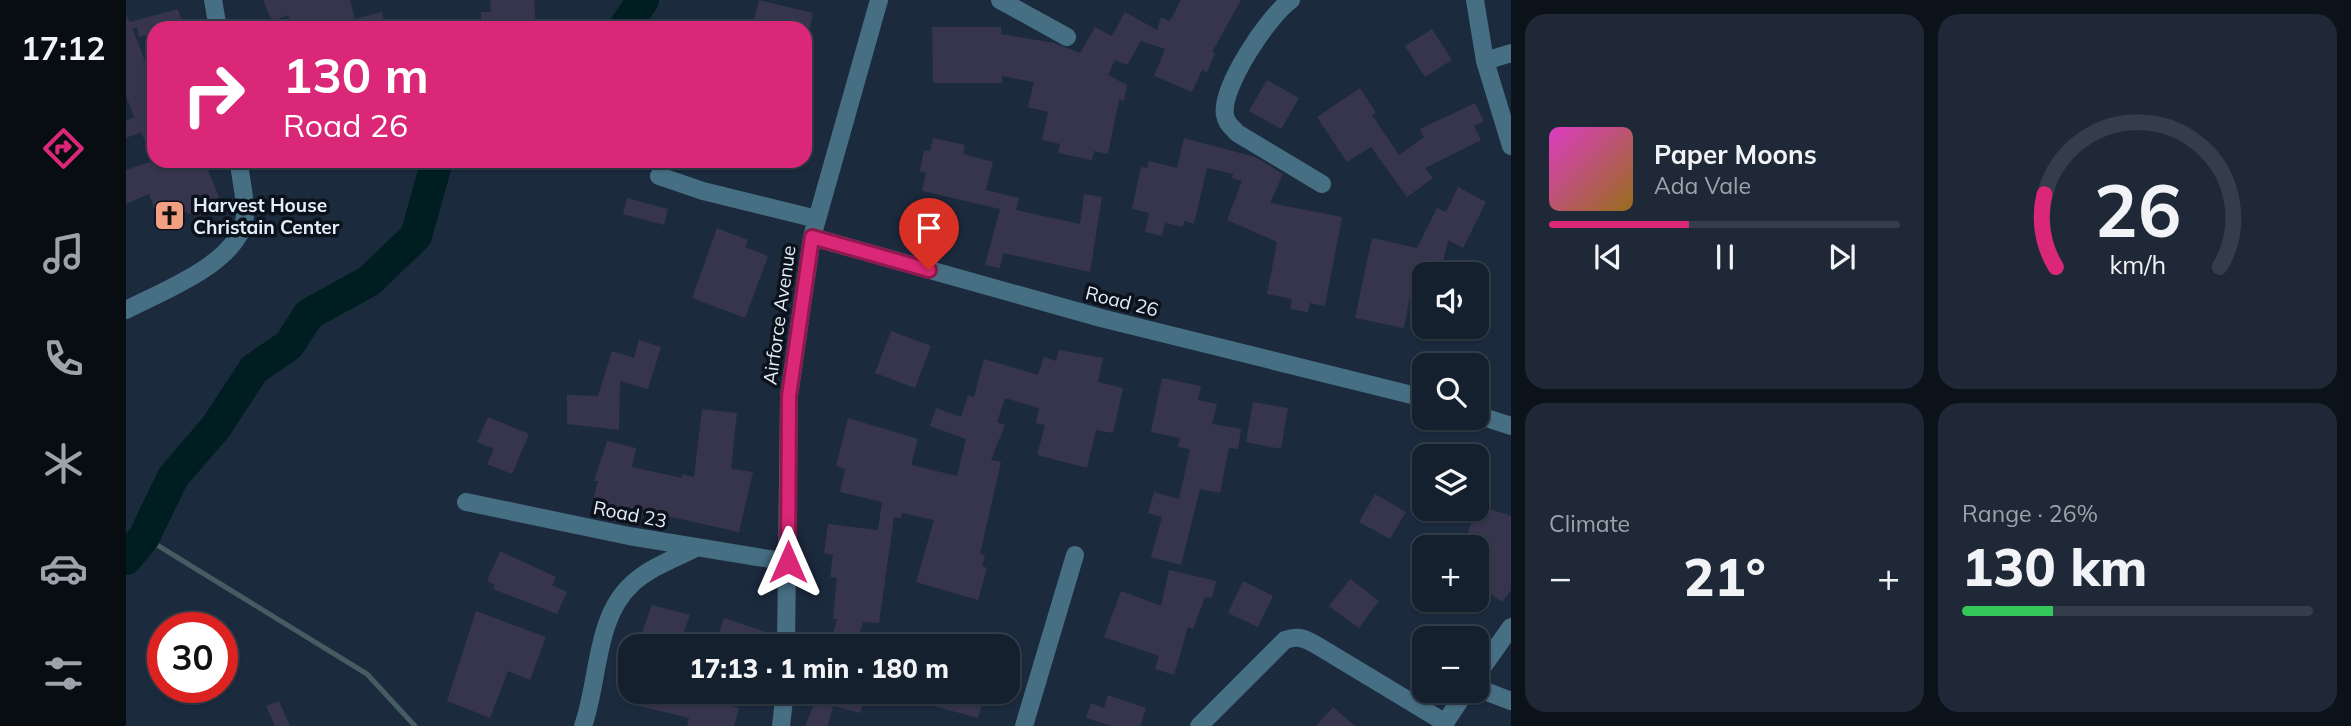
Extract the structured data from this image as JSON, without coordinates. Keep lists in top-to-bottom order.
{
  "streets": {
    "street": ["Road 26", "Airforce Avenue", "Road 23"]
  },
  "crossings": [
    ["Road 26", "Airforce Avenue"],
    ["Airforce Avenue", "Road 23"]
  ],
  "places": {
    "church": ["Harvest House Christain Center"]
  },
  "page": {
    "tabs": "17:12",
    "turn": ["130 m", "Road 26"],
    "song": ["Paper Moons", "Ada Vale"],
    "map_buttons": ["+", "−"],
    "tile": [
      "Climate",
      ["Range · 26%", "130 km"]
    ],
    "heat": ["−", "21°", "+"],
    "limit": "30",
    "trip": "17:13 · 1 min · 180 m",
    "gauge": ["26", "km/h"]
  }
}
